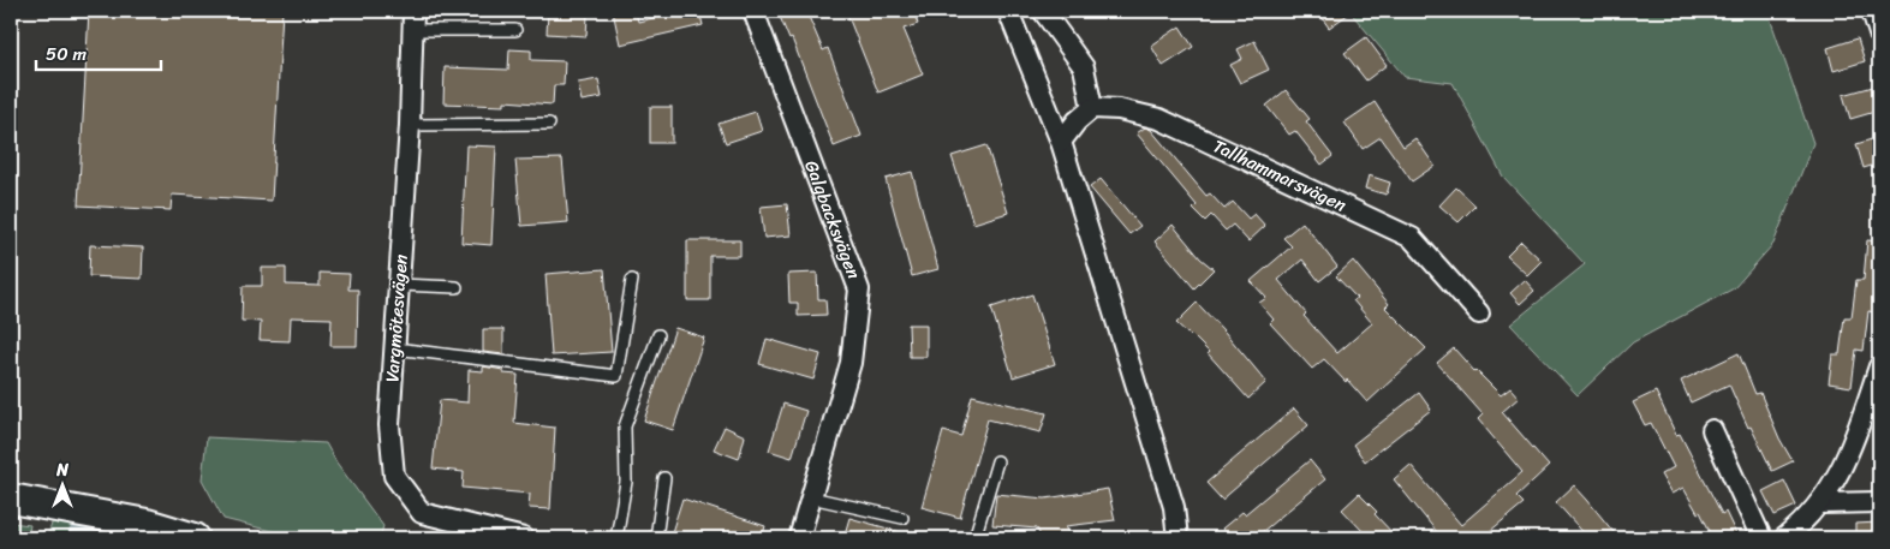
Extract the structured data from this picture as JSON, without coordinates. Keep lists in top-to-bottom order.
{
  "streets": {
    "street": ["Tallhammarsvägen", "Galgbacksvägen", "Vargmötesvägen"]
  },
  "scale_bar": "50 m",
  "north": "top"
}
